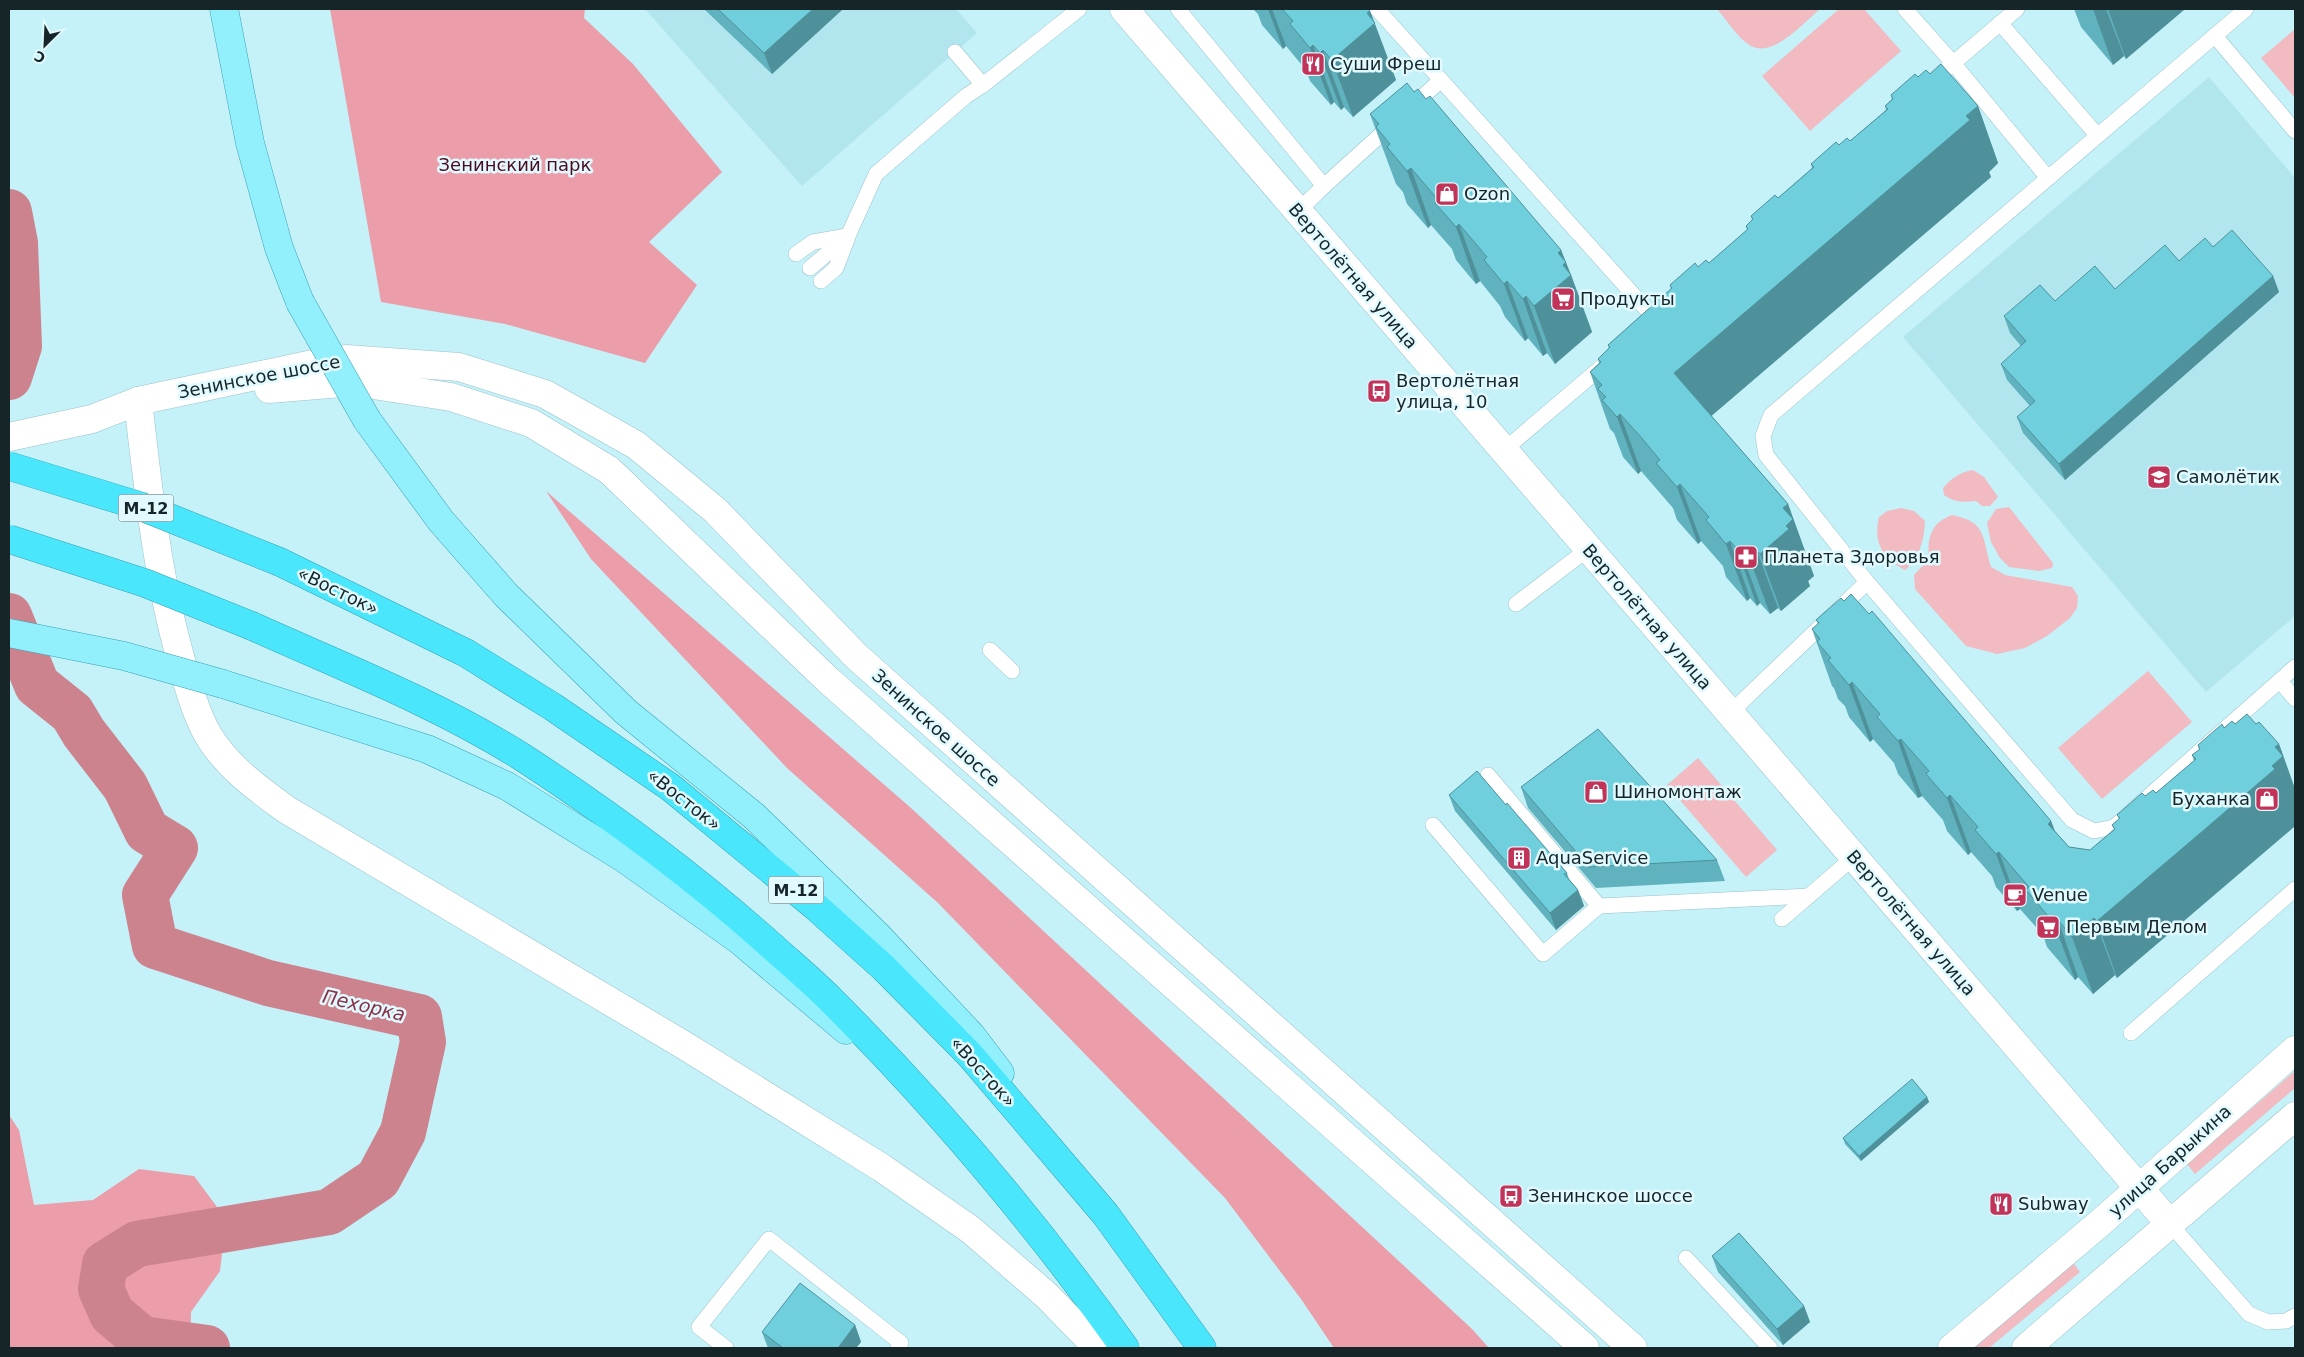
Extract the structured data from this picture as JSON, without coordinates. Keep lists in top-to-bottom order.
{
  "streets": {
    "highway": ["М-12", "«Восток»"],
    "main road": ["Вертолётная улица", "Зенинское шоссе", "улица Барыкина"]
  },
  "crossings": [
    ["Вертолётная улица", "улица Барыкина"]
  ],
  "water": ["Пехорка"],
  "parks": ["Зенинский парк"],
  "places": {
    "restaurant": ["Суши Фреш", "Subway"],
    "shop": ["Ozon", "Шиномонтаж", "Буханка"],
    "supermarket": ["Продукты", "Первым Делом"],
    "bus stop": ["Вертолётная улица, 10", "Зенинское шоссе"],
    "school or university": ["Самолётик"],
    "pharmacy": ["Планета Здоровья"],
    "building": ["AquaService"],
    "cafe": ["Venue"]
  },
  "north": "bottom left"
}
